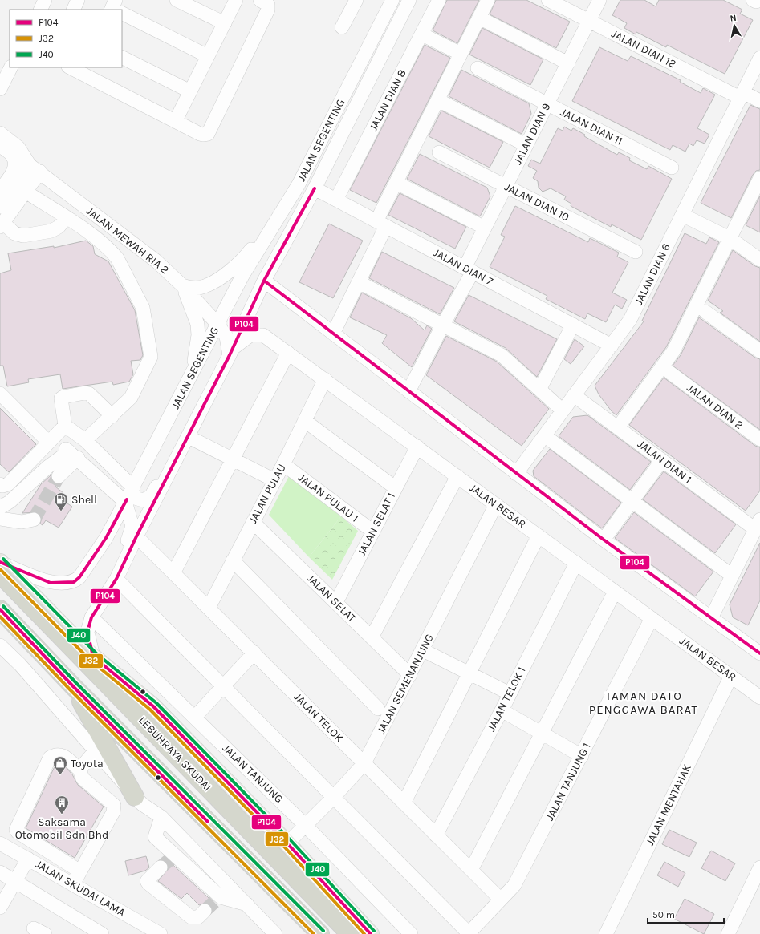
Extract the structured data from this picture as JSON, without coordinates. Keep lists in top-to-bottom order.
{
  "streets": {
    "highway": ["LEBUHRAYA SKUDAI"],
    "street": [
      "JALAN DIAN 12",
      "JALAN DIAN 8",
      "JALAN DIAN 11",
      "JALAN DIAN 9",
      "JALAN SEGENTING",
      "JALAN DIAN 10",
      "JALAN MEWAH RIA 2",
      "JALAN DIAN 7",
      "JALAN DIAN 6",
      "JALAN DIAN 2",
      "JALAN DIAN 1",
      "JALAN PULAU",
      "JALAN PULAU 1",
      "JALAN BESAR",
      "JALAN SELAT 1",
      "JALAN SELAT",
      "JALAN SEMENANJUNG",
      "JALAN TELOK 1",
      "JALAN TELOK",
      "JALAN TANJUNG",
      "JALAN TANJUNG 1",
      "JALAN MENTAHAK",
      "JALAN SKUDAI LAMA"
    ]
  },
  "crossings": [
    ["JALAN DIAN 12", "JALAN DIAN 9"],
    ["JALAN DIAN 12", "JALAN DIAN 6"],
    ["JALAN DIAN 8", "JALAN DIAN 7"],
    ["JALAN DIAN 11", "JALAN DIAN 9"],
    ["JALAN DIAN 9", "JALAN DIAN 10"],
    ["JALAN DIAN 9", "JALAN DIAN 7"],
    ["JALAN SEGENTING", "JALAN MEWAH RIA 2"],
    ["JALAN SEGENTING", "JALAN DIAN 7"],
    ["JALAN SEGENTING", "JALAN BESAR"],
    ["JALAN SEGENTING", "JALAN TELOK"],
    ["JALAN SEGENTING", "LEBUHRAYA SKUDAI"],
    ["JALAN SEGENTING", "JALAN TANJUNG"],
    ["JALAN MEWAH RIA 2", "JALAN BESAR"],
    ["JALAN DIAN 7", "JALAN DIAN 6"],
    ["JALAN DIAN 6", "JALAN DIAN 1"],
    ["JALAN PULAU", "JALAN PULAU 1"],
    ["JALAN PULAU", "JALAN BESAR"],
    ["JALAN PULAU", "JALAN SELAT"],
    ["JALAN PULAU", "JALAN TELOK"],
    ["JALAN PULAU 1", "JALAN SELAT 1"],
    ["JALAN BESAR", "JALAN SELAT 1"],
    ["JALAN BESAR", "JALAN SEMENANJUNG"],
    ["JALAN BESAR", "JALAN TELOK 1"],
    ["JALAN BESAR", "JALAN TANJUNG 1"],
    ["JALAN BESAR", "JALAN MENTAHAK"],
    ["JALAN SELAT 1", "JALAN SELAT"],
    ["JALAN SELAT", "JALAN SEMENANJUNG"],
    ["JALAN SEMENANJUNG", "JALAN TELOK"],
    ["JALAN SEMENANJUNG", "JALAN TANJUNG"],
    ["JALAN TELOK 1", "JALAN TELOK"],
    ["JALAN TELOK", "JALAN TANJUNG 1"]
  ],
  "districts": ["TAMAN DATO PENGGAWA BARAT"],
  "places": {
    "fuel station": ["Shell"],
    "shop": ["Toyota"],
    "building": ["Saksama Otomobil Sdn Bhd"]
  },
  "lines": ["transit line P104", "transit line J40", "transit line J32"],
  "legend": ["P104", "J32", "J40"],
  "scale_bar": "50 m",
  "north": "top"
}
